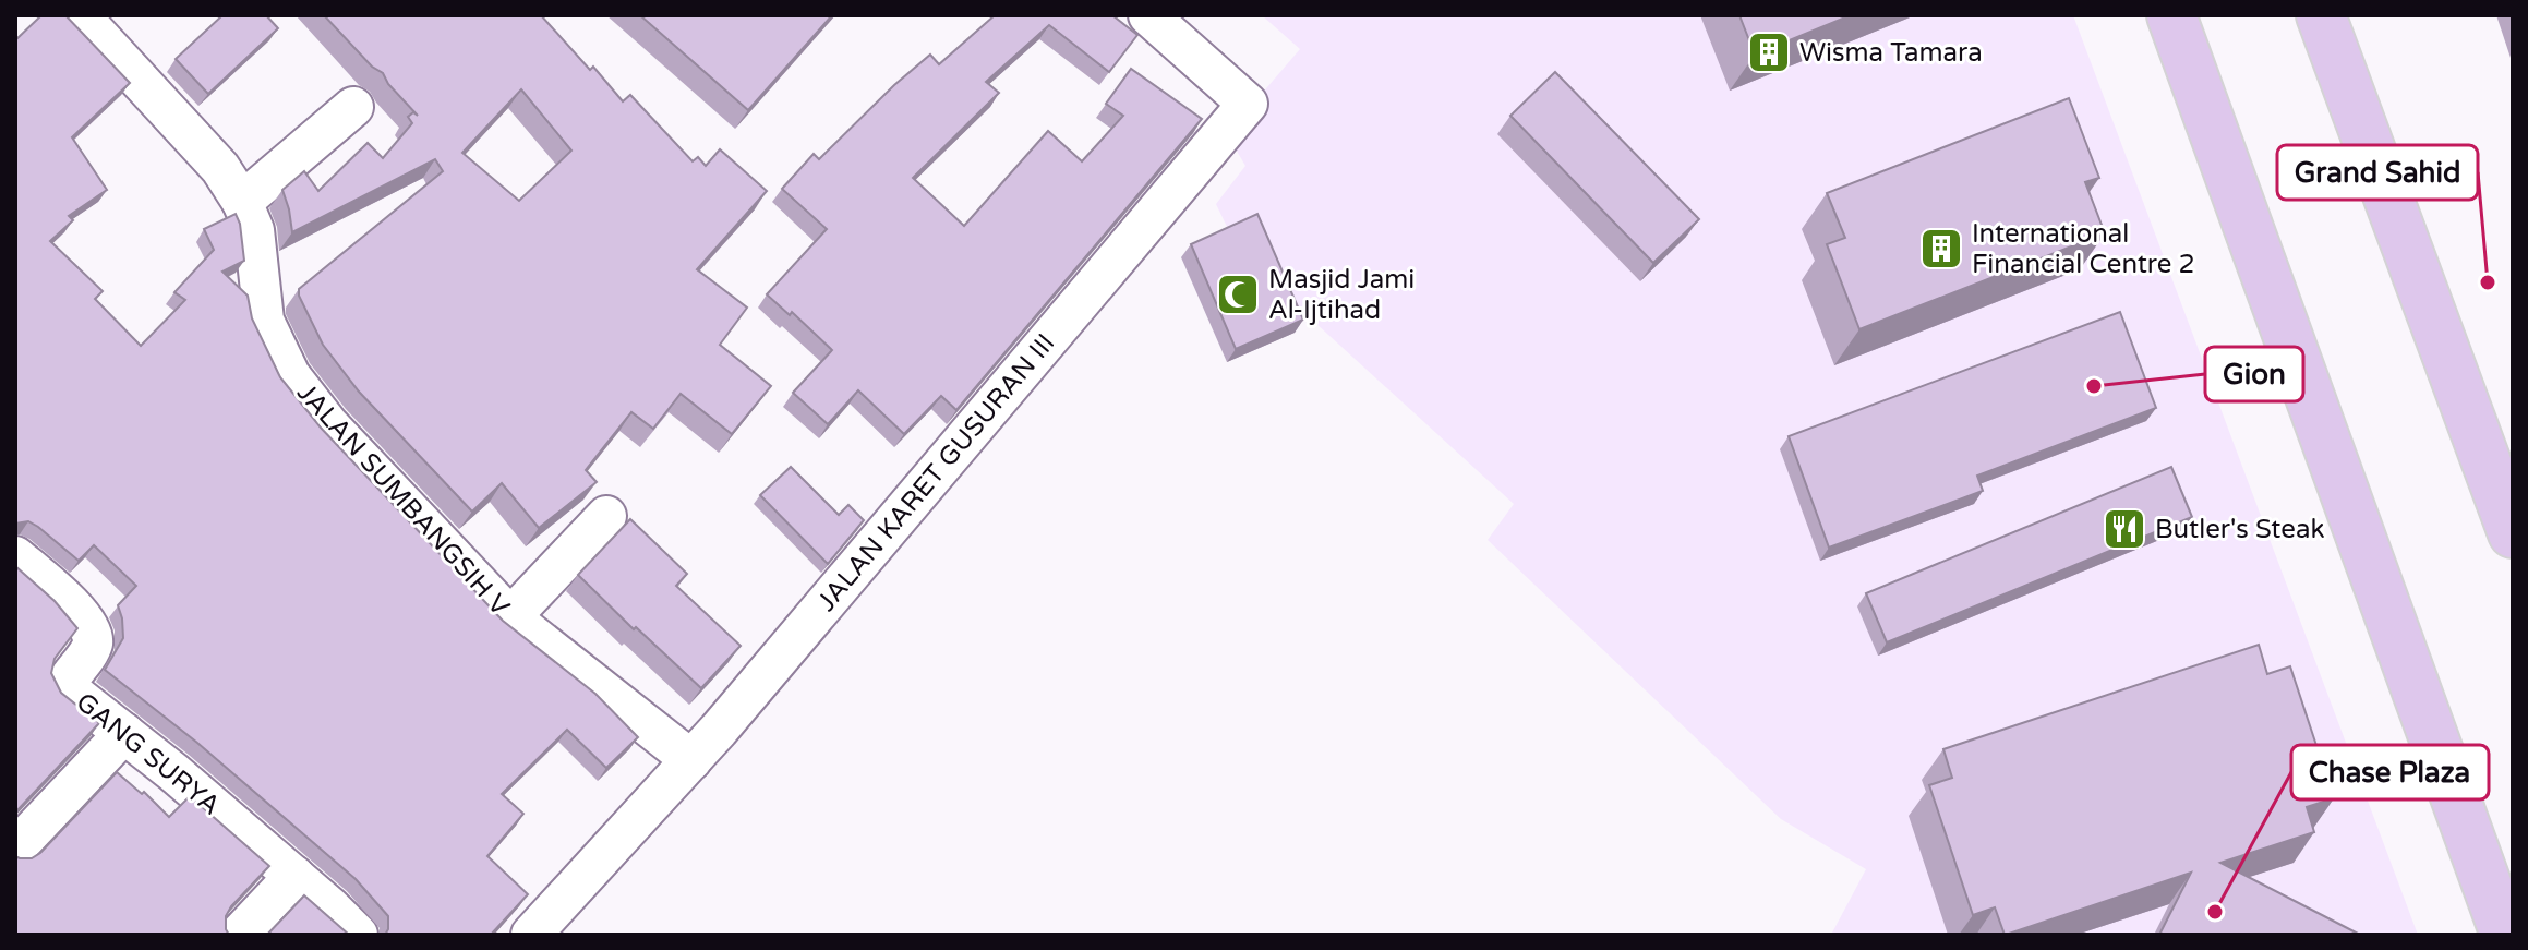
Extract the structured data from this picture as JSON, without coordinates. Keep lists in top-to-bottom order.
{
  "streets": {
    "street": ["JALAN KARET GUSURAN III", "JALAN SUMBANGSIH V", "GANG SURYA"]
  },
  "crossings": [
    ["JALAN KARET GUSURAN III", "JALAN SUMBANGSIH V"]
  ],
  "places": {
    "building": ["Wisma Tamara", "International Financial Centre 2"],
    "other": ["Grand Sahid", "Gion", "Chase Plaza"],
    "mosque": ["Masjid Jami Al-Ijtihad"],
    "restaurant": ["Butler's Steak"]
  }
}
